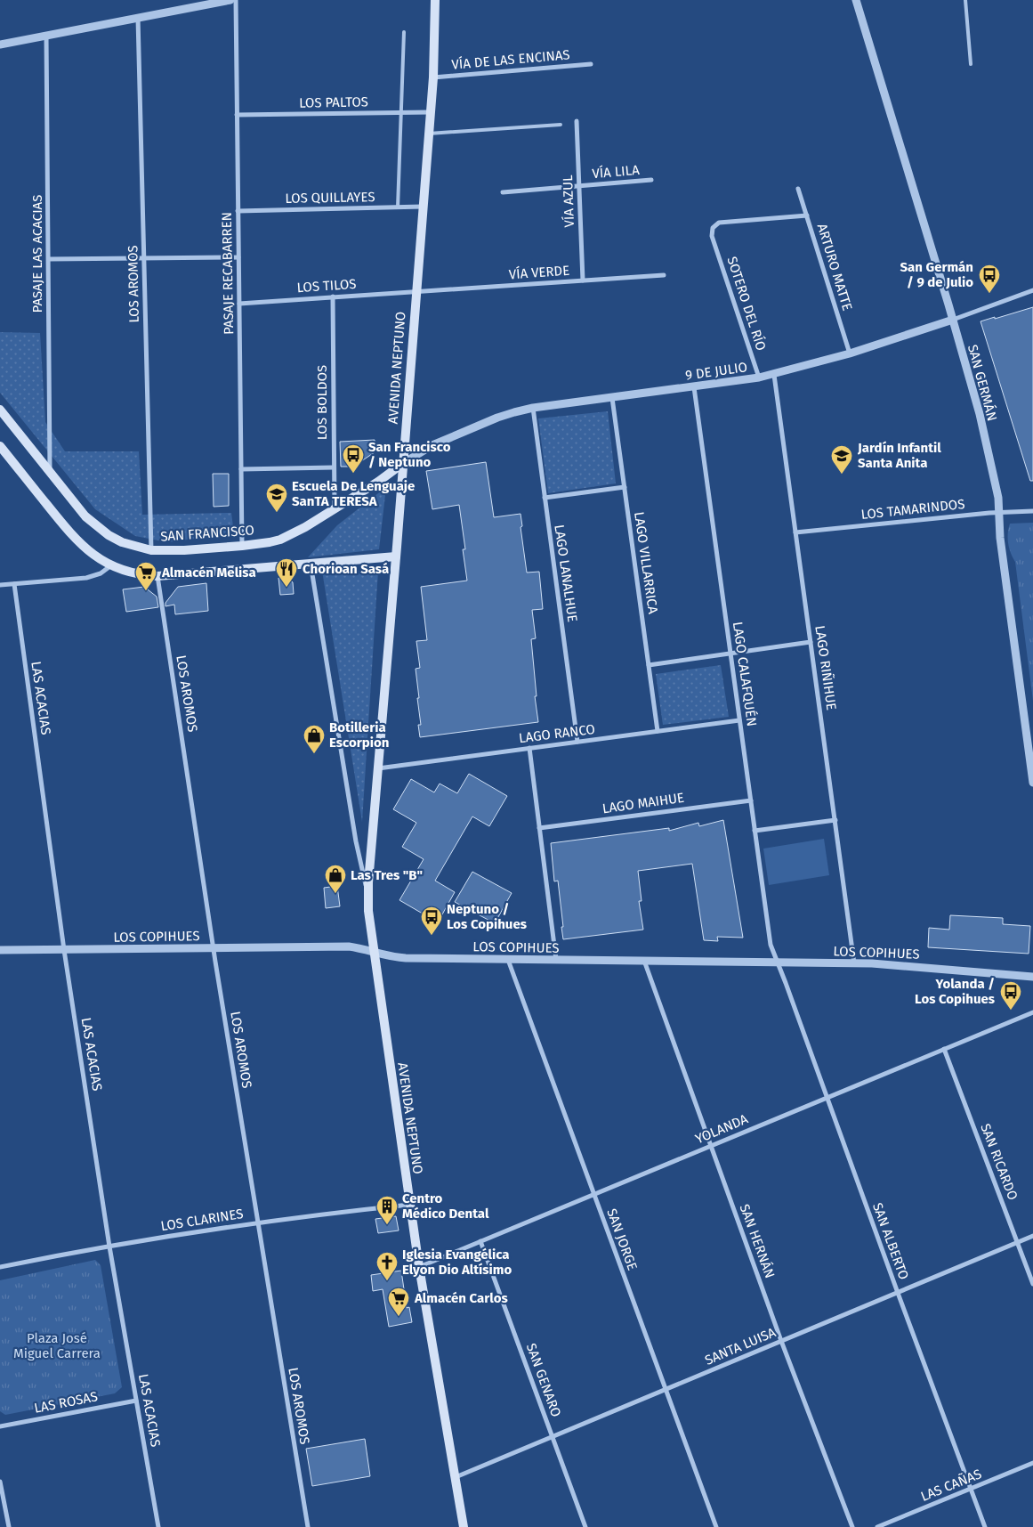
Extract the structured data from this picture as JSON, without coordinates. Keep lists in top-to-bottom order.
{
  "streets": {
    "main road": ["AVENIDA NEPTUNO", "SAN FRANCISCO"],
    "street": [
      "VÍA DE LAS ENCINAS",
      "LOS PALTOS",
      "VÍA LILA",
      "LOS QUILLAYES",
      "VÍA AZUL",
      "PASAJE LAS ACACIAS",
      "ARTURO MATTE",
      "VÍA VERDE",
      "PASAJE RECABARREN",
      "LOS AROMOS",
      "LOS TILOS",
      "SOTERO DEL RÍO",
      "9 DE JULIO",
      "SAN GERMÁN",
      "LOS BOLDOS",
      "LOS TAMARINDOS",
      "LAGO VILLARRICA",
      "LAGO LANALHUE",
      "LAGO RIÑIHUE",
      "LAGO CALAFQUÉN",
      "LAS ACACIAS",
      "LAGO RANCO",
      "LAGO MAIHUE",
      "LOS COPIHUES",
      "YOLANDA",
      "SAN RICARDO",
      "LOS CLARINES",
      "SAN JORGE",
      "SAN HERNÁN",
      "SAN ALBERTO",
      "SANTA LUISA",
      "SAN GENARO",
      "LAS ROSAS",
      "LAS CAÑAS"
    ]
  },
  "crossings": [
    ["VÍA DE LAS ENCINAS", "AVENIDA NEPTUNO"],
    ["LOS PALTOS", "PASAJE RECABARREN"],
    ["LOS PALTOS", "AVENIDA NEPTUNO"],
    ["VÍA LILA", "VÍA AZUL"],
    ["LOS QUILLAYES", "PASAJE RECABARREN"],
    ["LOS QUILLAYES", "AVENIDA NEPTUNO"],
    ["VÍA AZUL", "VÍA VERDE"],
    ["PASAJE LAS ACACIAS", "SAN FRANCISCO"],
    ["ARTURO MATTE", "SOTERO DEL RÍO"],
    ["ARTURO MATTE", "9 DE JULIO"],
    ["VÍA VERDE", "LOS TILOS"],
    ["VÍA VERDE", "AVENIDA NEPTUNO"],
    ["PASAJE RECABARREN", "LOS TILOS"],
    ["PASAJE RECABARREN", "SAN FRANCISCO"],
    ["LOS AROMOS", "SAN FRANCISCO"],
    ["LOS AROMOS", "LOS COPIHUES"],
    ["LOS AROMOS", "LOS CLARINES"],
    ["LOS TILOS", "AVENIDA NEPTUNO"],
    ["LOS TILOS", "LOS BOLDOS"],
    ["SOTERO DEL RÍO", "9 DE JULIO"],
    ["AVENIDA NEPTUNO", "9 DE JULIO"],
    ["AVENIDA NEPTUNO", "SAN FRANCISCO"],
    ["AVENIDA NEPTUNO", "LAGO RANCO"],
    ["AVENIDA NEPTUNO", "LOS COPIHUES"],
    ["AVENIDA NEPTUNO", "YOLANDA"],
    ["AVENIDA NEPTUNO", "LOS CLARINES"],
    ["AVENIDA NEPTUNO", "SANTA LUISA"],
    ["9 DE JULIO", "SAN GERMÁN"],
    ["9 DE JULIO", "SAN FRANCISCO"],
    ["9 DE JULIO", "LAGO VILLARRICA"],
    ["9 DE JULIO", "LAGO LANALHUE"],
    ["9 DE JULIO", "LAGO RIÑIHUE"],
    ["9 DE JULIO", "LAGO CALAFQUÉN"],
    ["SAN GERMÁN", "LOS TAMARINDOS"],
    ["LOS BOLDOS", "SAN FRANCISCO"],
    ["LOS TAMARINDOS", "LAGO RIÑIHUE"],
    ["LAGO VILLARRICA", "LAGO RANCO"],
    ["LAGO LANALHUE", "LAGO RANCO"],
    ["LAGO RIÑIHUE", "LOS COPIHUES"],
    ["LAGO CALAFQUÉN", "LAGO RANCO"],
    ["LAGO CALAFQUÉN", "LAGO MAIHUE"],
    ["LAGO CALAFQUÉN", "LOS COPIHUES"],
    ["LAGO CALAFQUÉN", "SAN ALBERTO"],
    ["LAS ACACIAS", "LOS COPIHUES"],
    ["LAS ACACIAS", "LOS CLARINES"],
    ["LAS ACACIAS", "LAS ROSAS"],
    ["LOS COPIHUES", "SAN JORGE"],
    ["LOS COPIHUES", "SAN HERNÁN"],
    ["LOS COPIHUES", "SAN ALBERTO"],
    ["YOLANDA", "SAN RICARDO"],
    ["YOLANDA", "SAN JORGE"],
    ["YOLANDA", "SAN HERNÁN"],
    ["YOLANDA", "SAN ALBERTO"],
    ["YOLANDA", "SAN GENARO"],
    ["SAN RICARDO", "SANTA LUISA"],
    ["SAN JORGE", "SANTA LUISA"],
    ["SAN HERNÁN", "SANTA LUISA"],
    ["SAN ALBERTO", "SANTA LUISA"],
    ["SAN ALBERTO", "LAS CAÑAS"],
    ["SANTA LUISA", "SAN GENARO"]
  ],
  "parks": ["Plaza José Miguel Carrera"],
  "places": {
    "bus stop": [
      "San Germán / 9 de Julio",
      "San Francisco / Neptuno",
      "Neptuno / Los Copihues",
      "Yolanda / Los Copihues"
    ],
    "school or university": ["Jardín Infantil Santa Anita", "Escuela De Lenguaje SanTA TERESA"],
    "restaurant": ["Chorioan Sasá"],
    "supermarket": ["Almacén Melisa", "Almacén Carlos"],
    "shop": ["Botilleria Escorpion", "Las Tres \"B\""],
    "building": ["Centro Médico Dental"],
    "church": ["Iglesia Evangélica Elyon Dio Altísimo"]
  }
}
